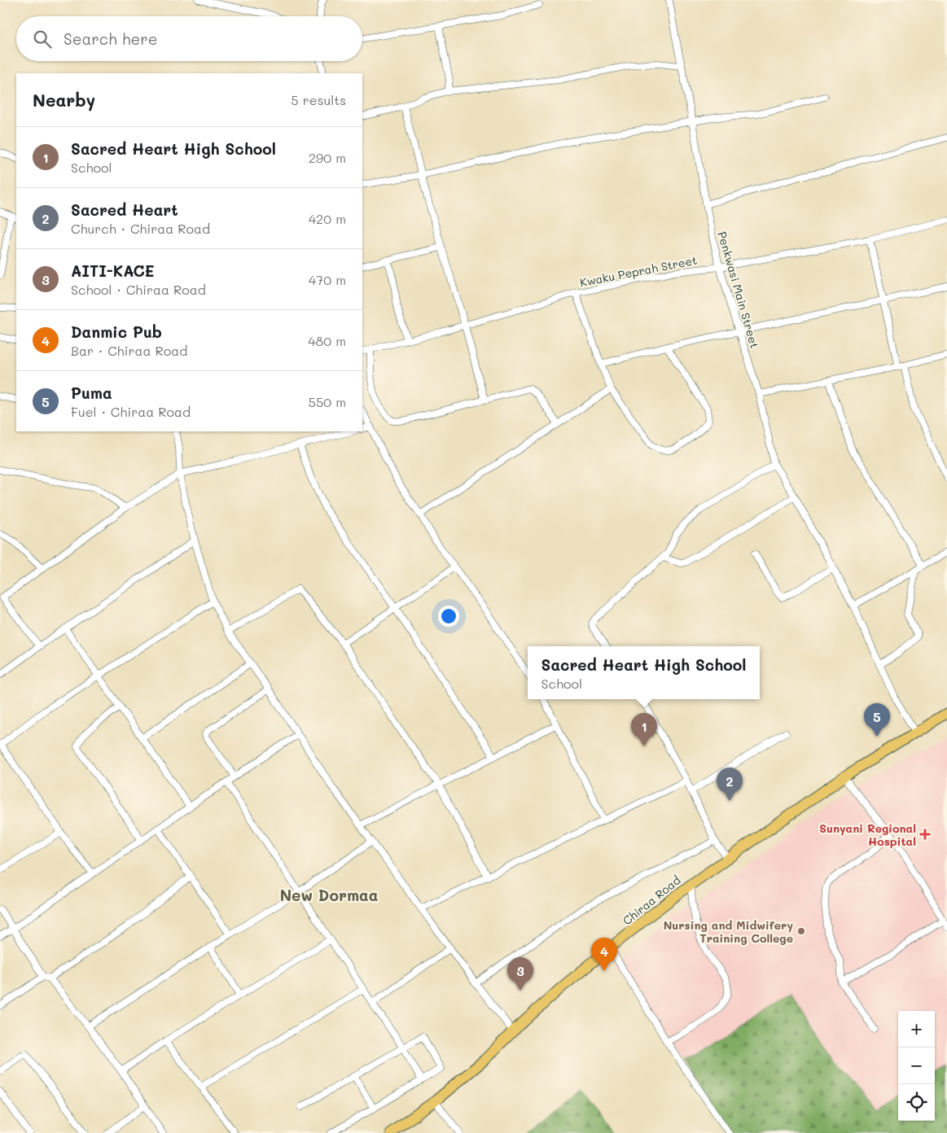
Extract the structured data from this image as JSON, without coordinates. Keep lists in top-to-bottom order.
{
  "streets": {
    "highway": ["Chiraa Road"],
    "street": ["Kwaku Peprah Street", "Penkwasi Main Street"]
  },
  "crossings": [
    ["Kwaku Peprah Street", "Penkwasi Main Street"]
  ],
  "districts": ["New Dormaa"],
  "places": {
    "health": ["Sunyani Regional Hospital"],
    "other": ["Nursing and Midwifery Training College"]
  },
  "page": {
    "search": "Search here",
    "heading": ["Nearby", "5 results"],
    "list": [
      {
        "mark": "1",
        "name": "Sacred Heart High School",
        "note": "School",
        "value": "290 m"
      },
      {
        "mark": "2",
        "name": "Sacred Heart",
        "note": "Church · Chiraa Road",
        "value": "420 m"
      },
      {
        "mark": "3",
        "name": "AITI-KACE",
        "note": "School · Chiraa Road",
        "value": "470 m"
      },
      {
        "mark": "4",
        "name": "Danmic Pub",
        "note": "Bar · Chiraa Road",
        "value": "480 m"
      },
      {
        "mark": "5",
        "name": "Puma",
        "note": "Fuel · Chiraa Road",
        "value": "550 m"
      }
    ],
    "popup": ["Sacred Heart High School", "School"],
    "pins": [
      "5",
      "1",
      "2",
      "4",
      "3"
    ],
    "map_buttons": ["+", "−"]
  }
}
